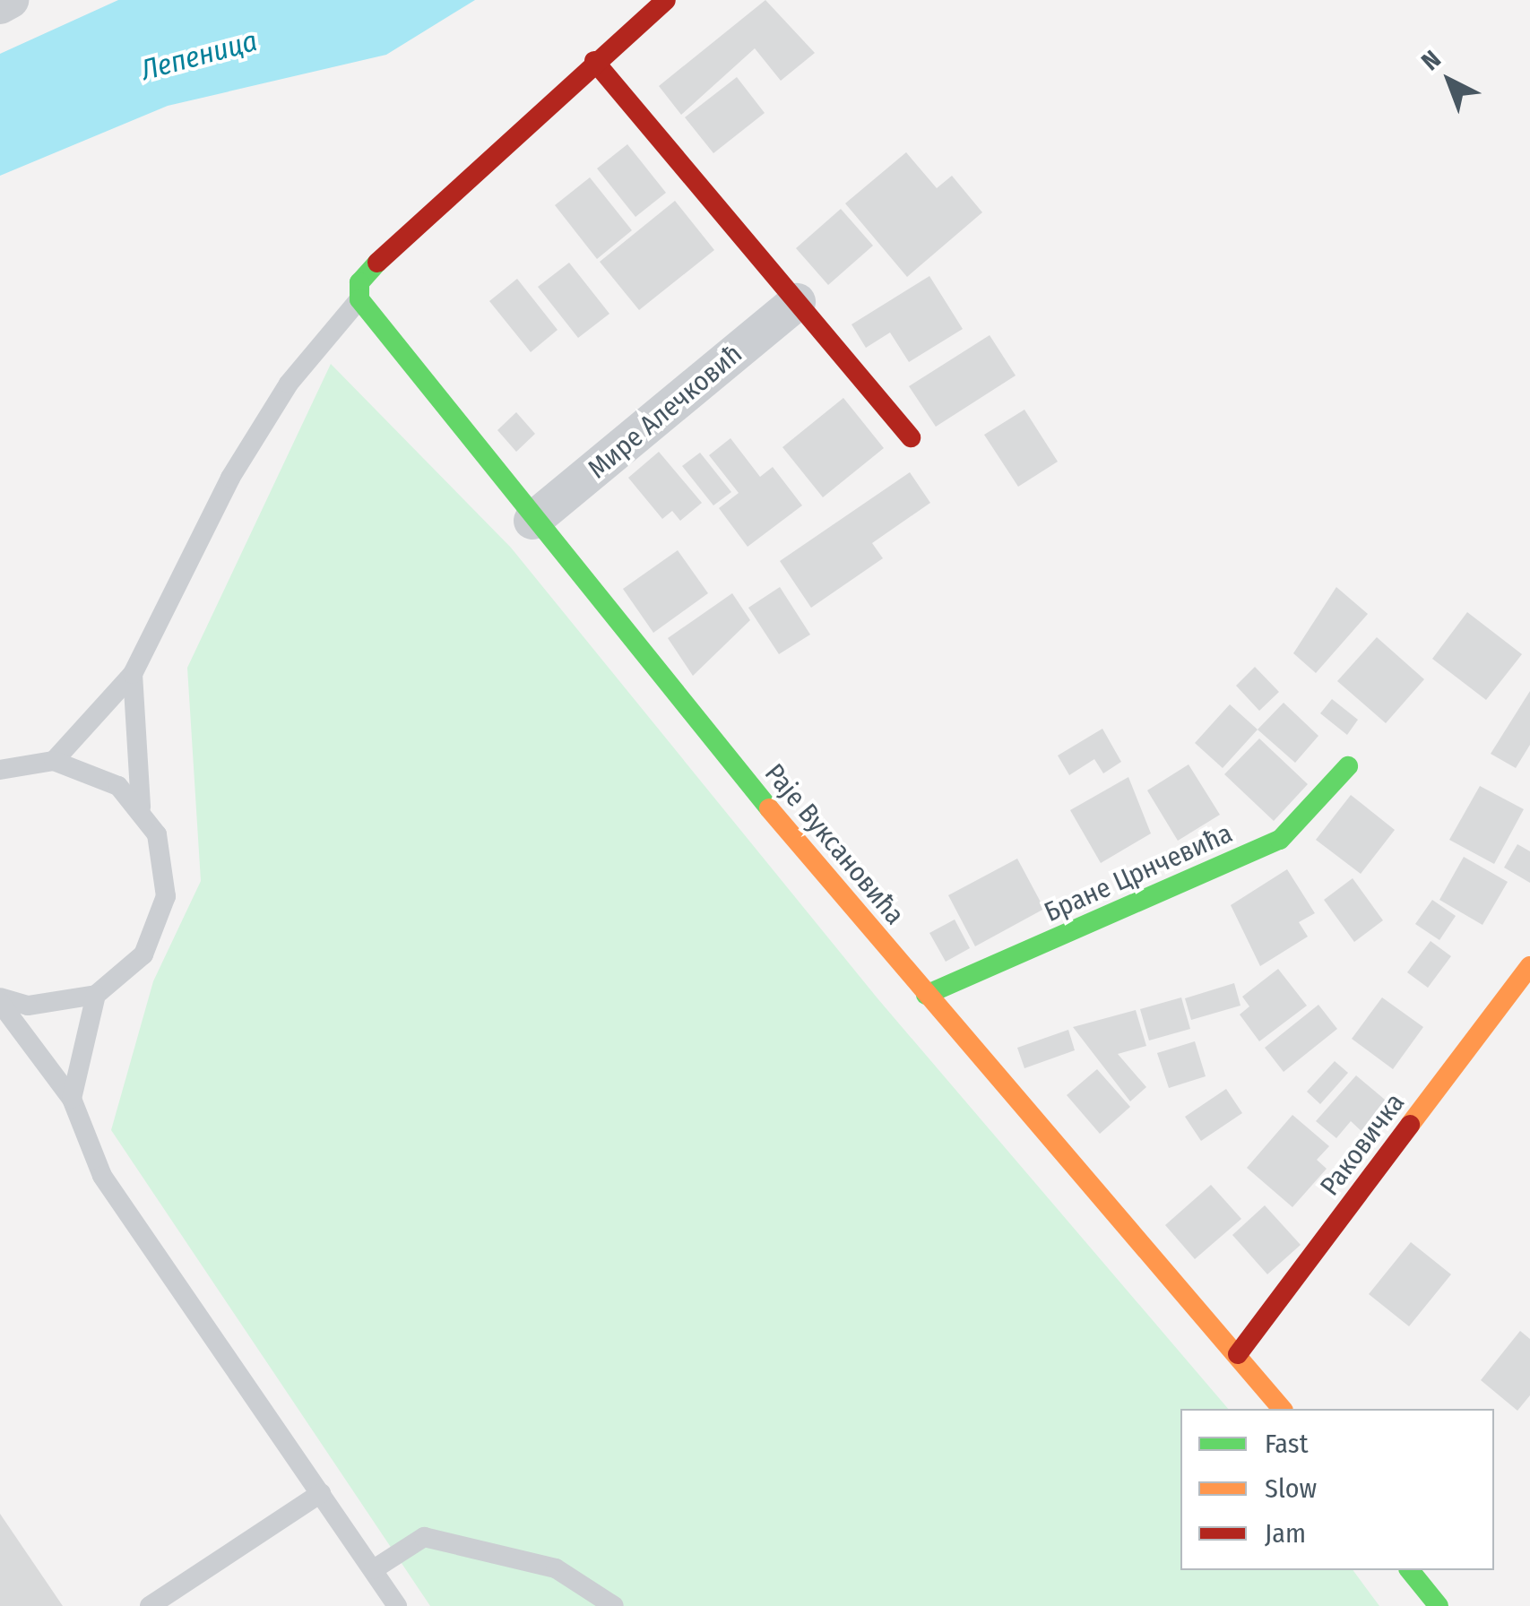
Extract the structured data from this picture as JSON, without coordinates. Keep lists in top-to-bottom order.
{
  "streets": {
    "street": [
      "Мире Алечковић",
      "Раје Вуксановића",
      "Бране Црнчевића",
      "Раковичка"
    ]
  },
  "crossings": [
    ["Мире Алечковић", "Раје Вуксановића"],
    ["Раје Вуксановића", "Бране Црнчевића"],
    ["Раје Вуксановића", "Раковичка"]
  ],
  "water": ["Лепеница"],
  "legend": ["Fast", "Slow", "Jam"],
  "north": "top left"
}
